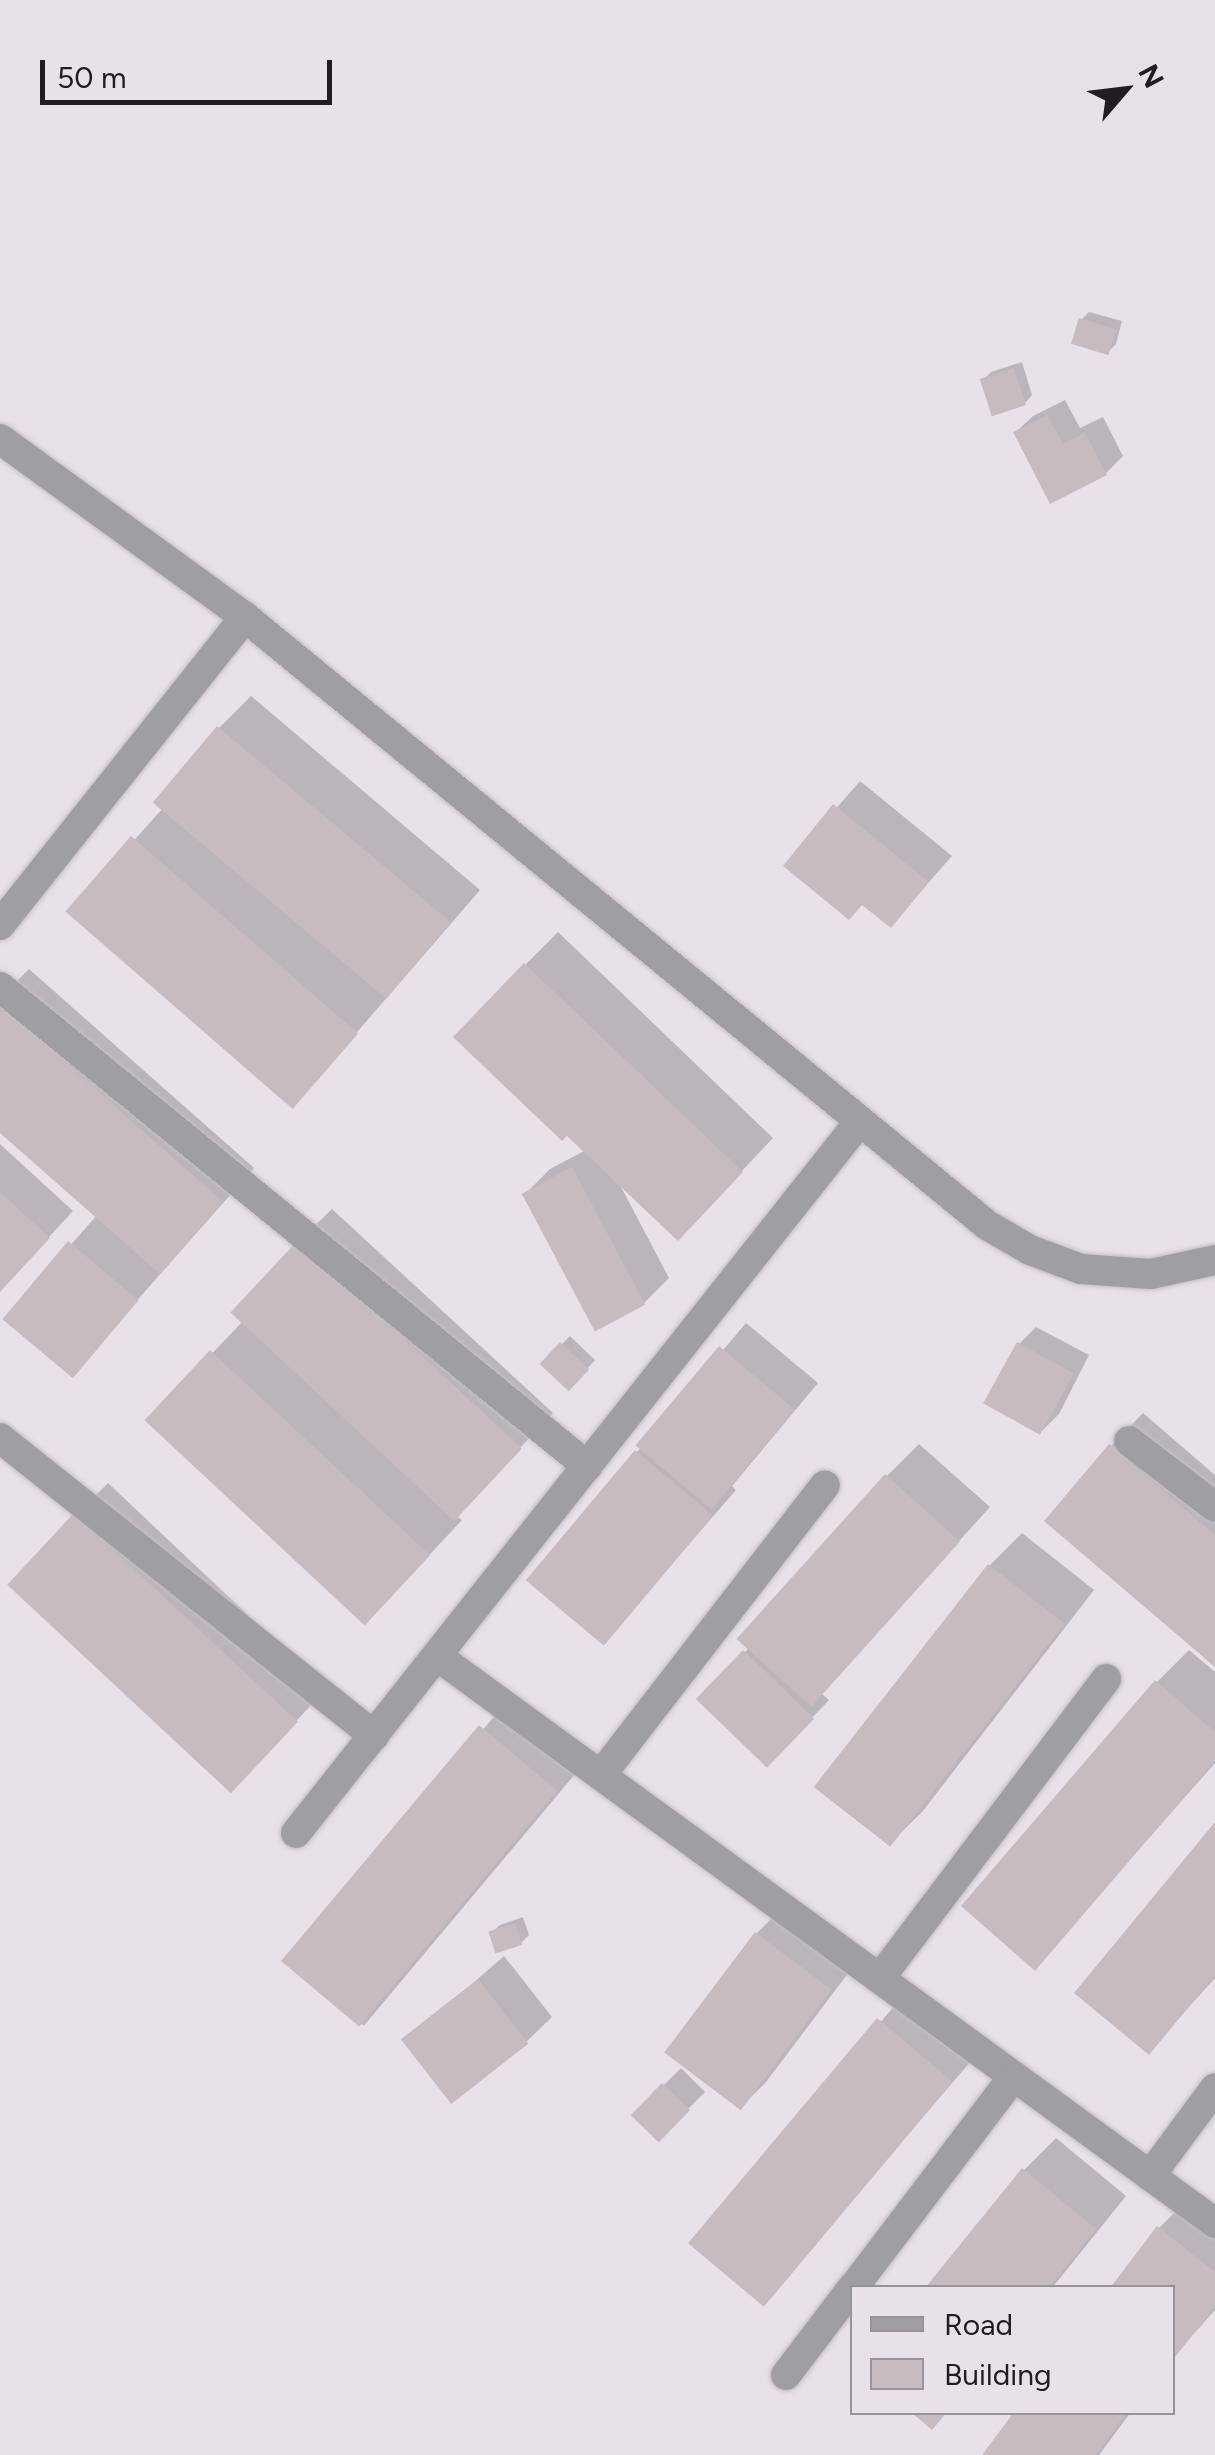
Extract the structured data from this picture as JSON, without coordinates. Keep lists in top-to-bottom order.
{
  "legend": ["Road", "Building"],
  "scale_bar": "50 m",
  "north": "top right"
}
